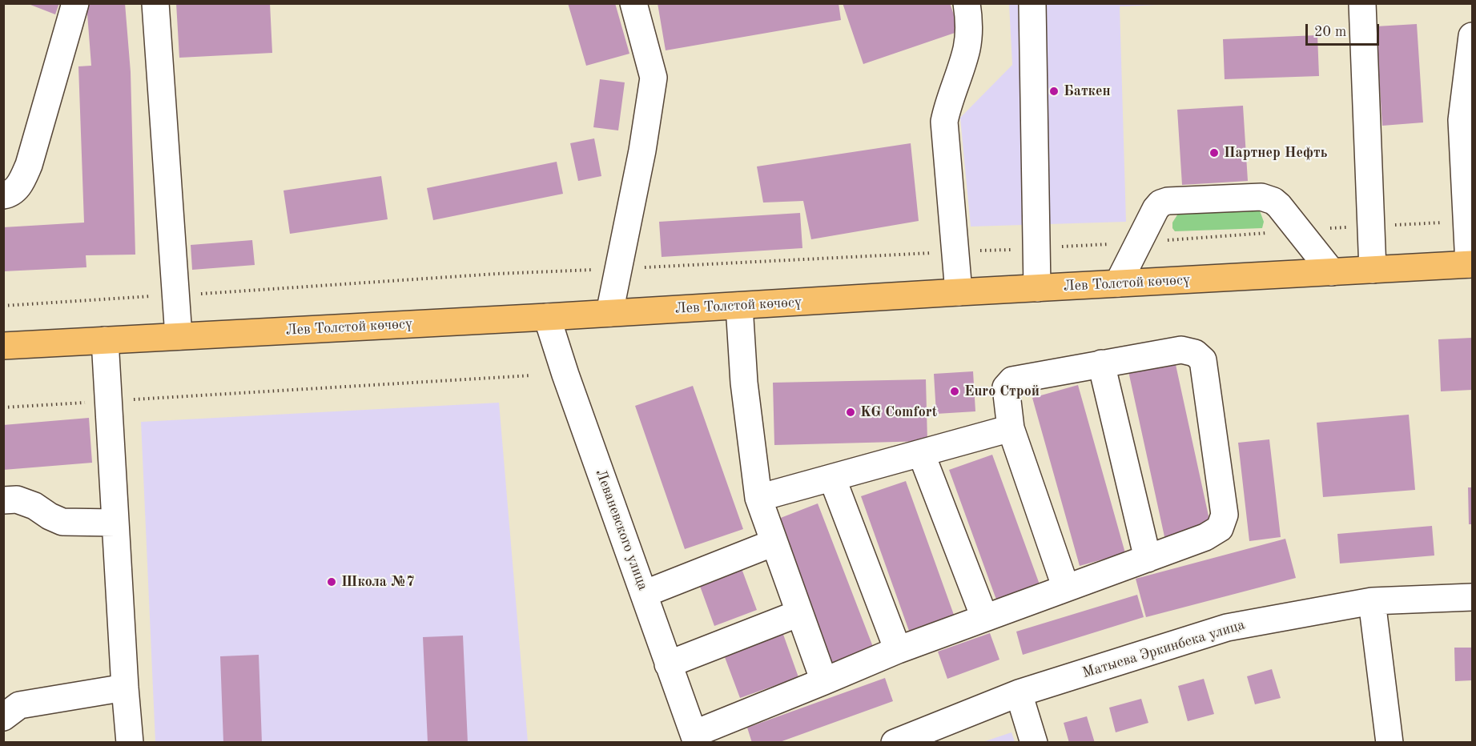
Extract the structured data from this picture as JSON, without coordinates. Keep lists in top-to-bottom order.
{
  "streets": {
    "main road": ["Лев Толстой көчөсү"],
    "street": ["Леваневского улица", "Матыева Эркинбека улица"]
  },
  "crossings": [
    ["Лев Толстой көчөсү", "Леваневского улица"]
  ],
  "places": [
    "Баткен",
    "Партнер Нефть",
    "Euro Строй",
    "KG Comfort",
    "Школа №7"
  ],
  "scale_bar": "20 m"
}
